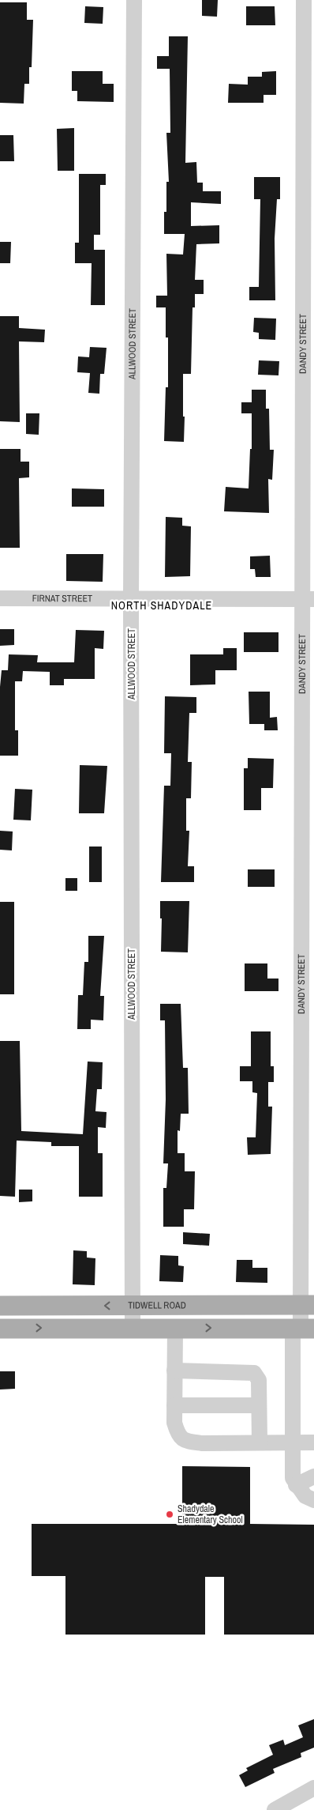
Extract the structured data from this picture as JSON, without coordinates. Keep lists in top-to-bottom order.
{
  "streets": {
    "main road": ["TIDWELL ROAD"],
    "street": ["ALLWOOD STREET", "DANDY STREET", "FIRNAT STREET"]
  },
  "crossings": [
    ["ALLWOOD STREET", "FIRNAT STREET"],
    ["ALLWOOD STREET", "TIDWELL ROAD"],
    ["DANDY STREET", "FIRNAT STREET"],
    ["DANDY STREET", "TIDWELL ROAD"]
  ],
  "districts": ["NORTH SHADYDALE"],
  "places": ["Shadydale Elementary School"]
}
